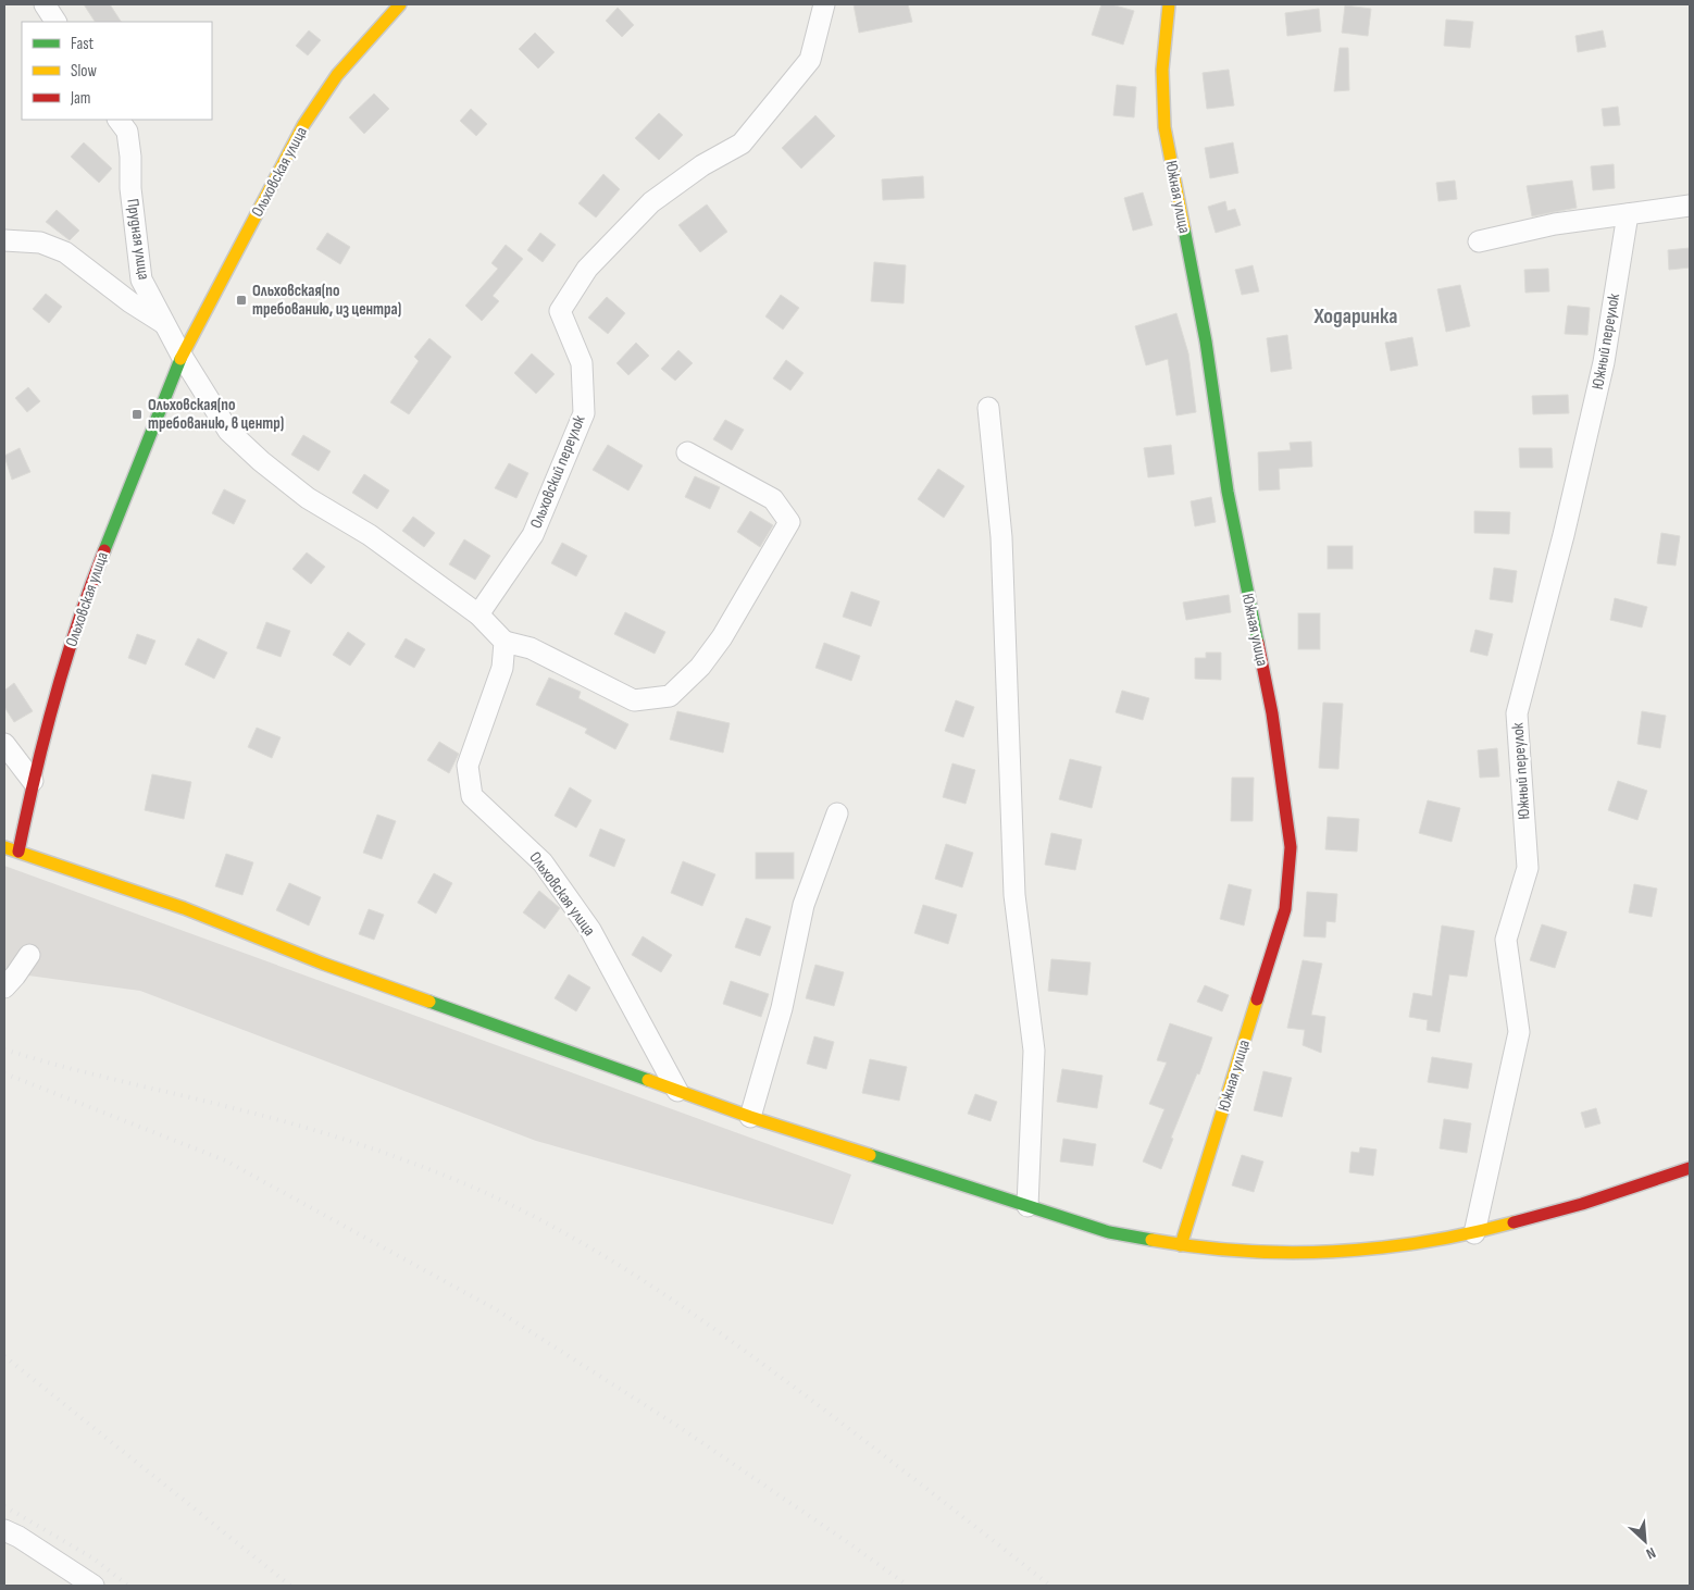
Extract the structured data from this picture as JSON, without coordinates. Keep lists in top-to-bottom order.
{
  "streets": {
    "street": [
      "Ольховская улица",
      "Южная улица",
      "Прудная улица",
      "Южный переулок",
      "Ольховский переулок"
    ]
  },
  "crossings": [
    ["Ольховская улица", "Прудная улица"]
  ],
  "districts": ["Ходаринка"],
  "places": {
    "transit": ["Ольховская(по требованию, из центра)", "Ольховская(по требованию, в центр)"]
  },
  "legend": ["Fast", "Slow", "Jam"],
  "north": "bottom right"
}
